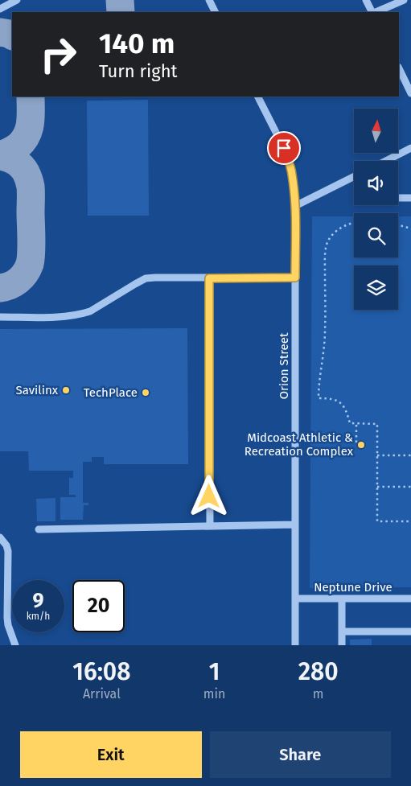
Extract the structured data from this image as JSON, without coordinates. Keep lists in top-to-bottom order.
{
  "streets": {
    "street": ["Orion Street", "Neptune Drive"]
  },
  "crossings": [
    ["Orion Street", "Neptune Drive"]
  ],
  "places": ["Savilinx", "TechPlace", "Midcoast Athletic & Recreation Complex"],
  "north": "top",
  "page": {
    "turn": ["140 m", "Turn right"],
    "speed": "9 km/h",
    "limit": "20",
    "eta": [
      "16:08",
      "Arrival",
      "1",
      "min",
      "280",
      "m"
    ],
    "buttons": ["Exit", "Share"]
  }
}
